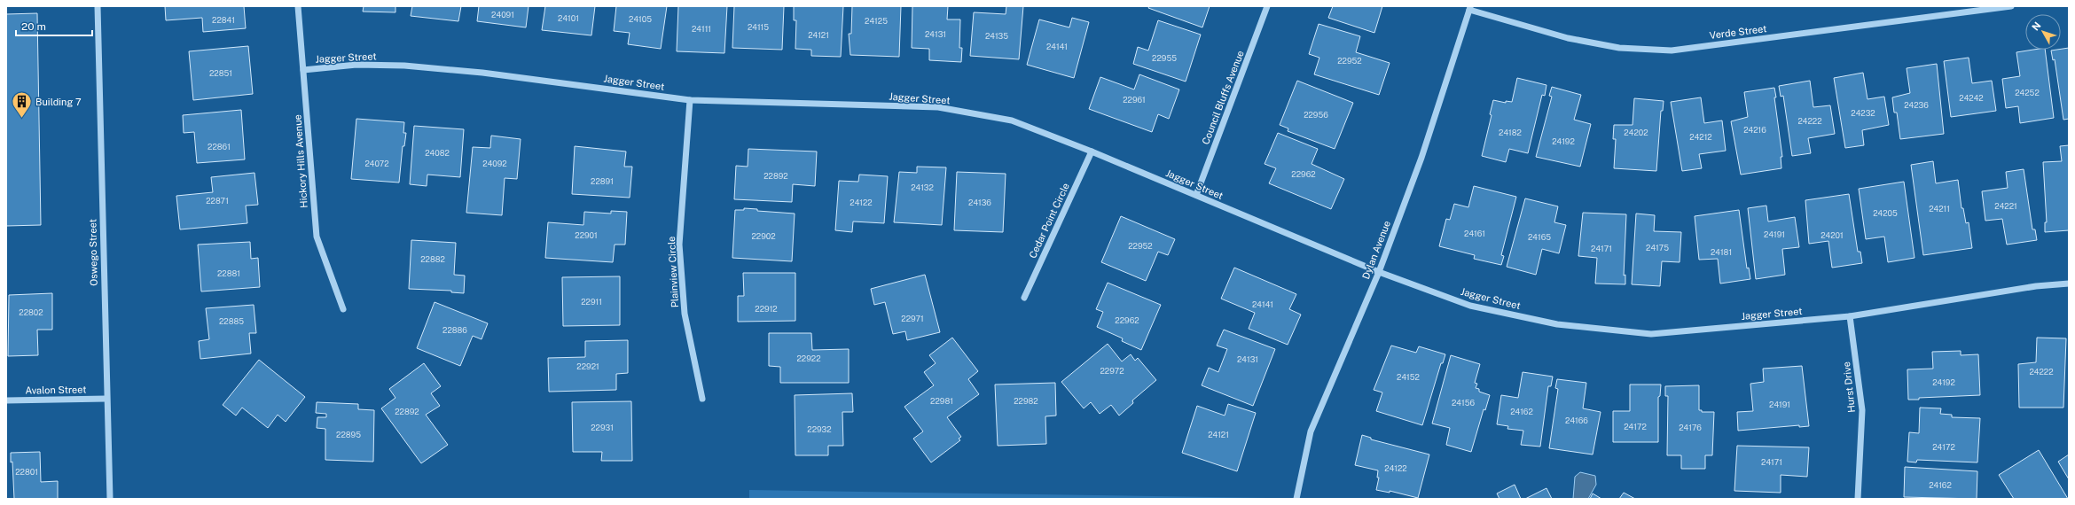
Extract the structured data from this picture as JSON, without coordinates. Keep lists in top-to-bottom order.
{
  "streets": {
    "street": [
      "Verde Street",
      "Jagger Street",
      "Council Bluffs Avenue",
      "Hickory Hills Avenue",
      "Cedar Point Circle",
      "Dylan Avenue",
      "Oswego Street",
      "Plainview Circle",
      "Hurst Drive",
      "Avalon Street"
    ]
  },
  "crossings": [
    ["Verde Street", "Dylan Avenue"],
    ["Jagger Street", "Council Bluffs Avenue"],
    ["Jagger Street", "Hickory Hills Avenue"],
    ["Jagger Street", "Cedar Point Circle"],
    ["Jagger Street", "Dylan Avenue"],
    ["Jagger Street", "Plainview Circle"],
    ["Jagger Street", "Hurst Drive"],
    ["Oswego Street", "Avalon Street"]
  ],
  "places": {
    "building": ["Building 7"]
  },
  "house_numbers": [
    "24091",
    "24101",
    "24105",
    "22841",
    "24125",
    "24115",
    "24111",
    "24131",
    "24121",
    "24135",
    "24141",
    "22955",
    "22952",
    "22851",
    "24252",
    "24242",
    "22961",
    "24236",
    "24232",
    "22956",
    "24222",
    "24216",
    "24182",
    "24202",
    "24212",
    "24192",
    "22861",
    "24082",
    "24072",
    "24092",
    "22962",
    "22892",
    "22891",
    "24132",
    "22871",
    "24122",
    "24136",
    "24221",
    "24211",
    "24205",
    "24161",
    "24191",
    "22901",
    "24201",
    "22902",
    "24165",
    "22952",
    "24175",
    "24171",
    "24181",
    "22882",
    "22881",
    "22911",
    "24141",
    "22912",
    "22802",
    "22971",
    "22962",
    "22885",
    "22886",
    "22922",
    "24131",
    "22921",
    "22972",
    "24222",
    "24152",
    "24192",
    "22981",
    "22982",
    "24156",
    "24191",
    "22892",
    "24162",
    "24166",
    "24172",
    "22931",
    "24176",
    "22932",
    "22895",
    "24121",
    "24172",
    "24171",
    "24122",
    "22801",
    "24162"
  ],
  "scale_bar": "20 m",
  "north": "top left"
}
